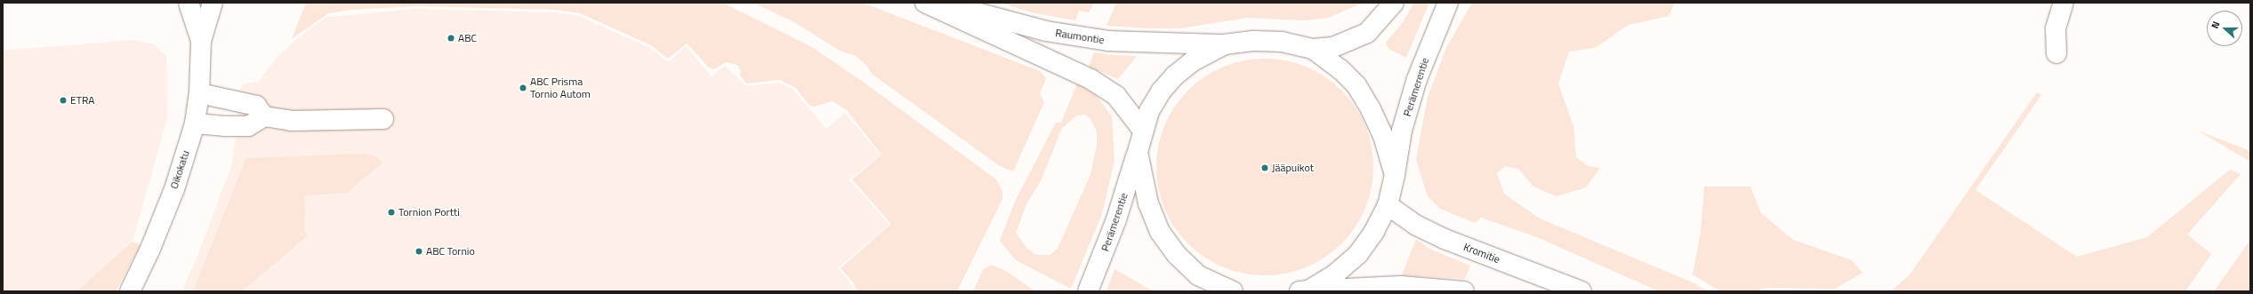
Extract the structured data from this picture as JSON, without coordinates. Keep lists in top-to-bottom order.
{
  "streets": {
    "main road": [
      "Raumontie",
      "Perämerentie",
      "Oikokatu",
      "Kromitie"
    ]
  },
  "crossings": [
    ["Raumontie", "Perämerentie"],
    ["Perämerentie", "Kromitie"]
  ],
  "places": [
    "ABC",
    "ABC Prisma Tornio Autom",
    "ETRA",
    "Jääpuikot",
    "Tornion Portti",
    "ABC Tornio"
  ],
  "north": "left"
}
